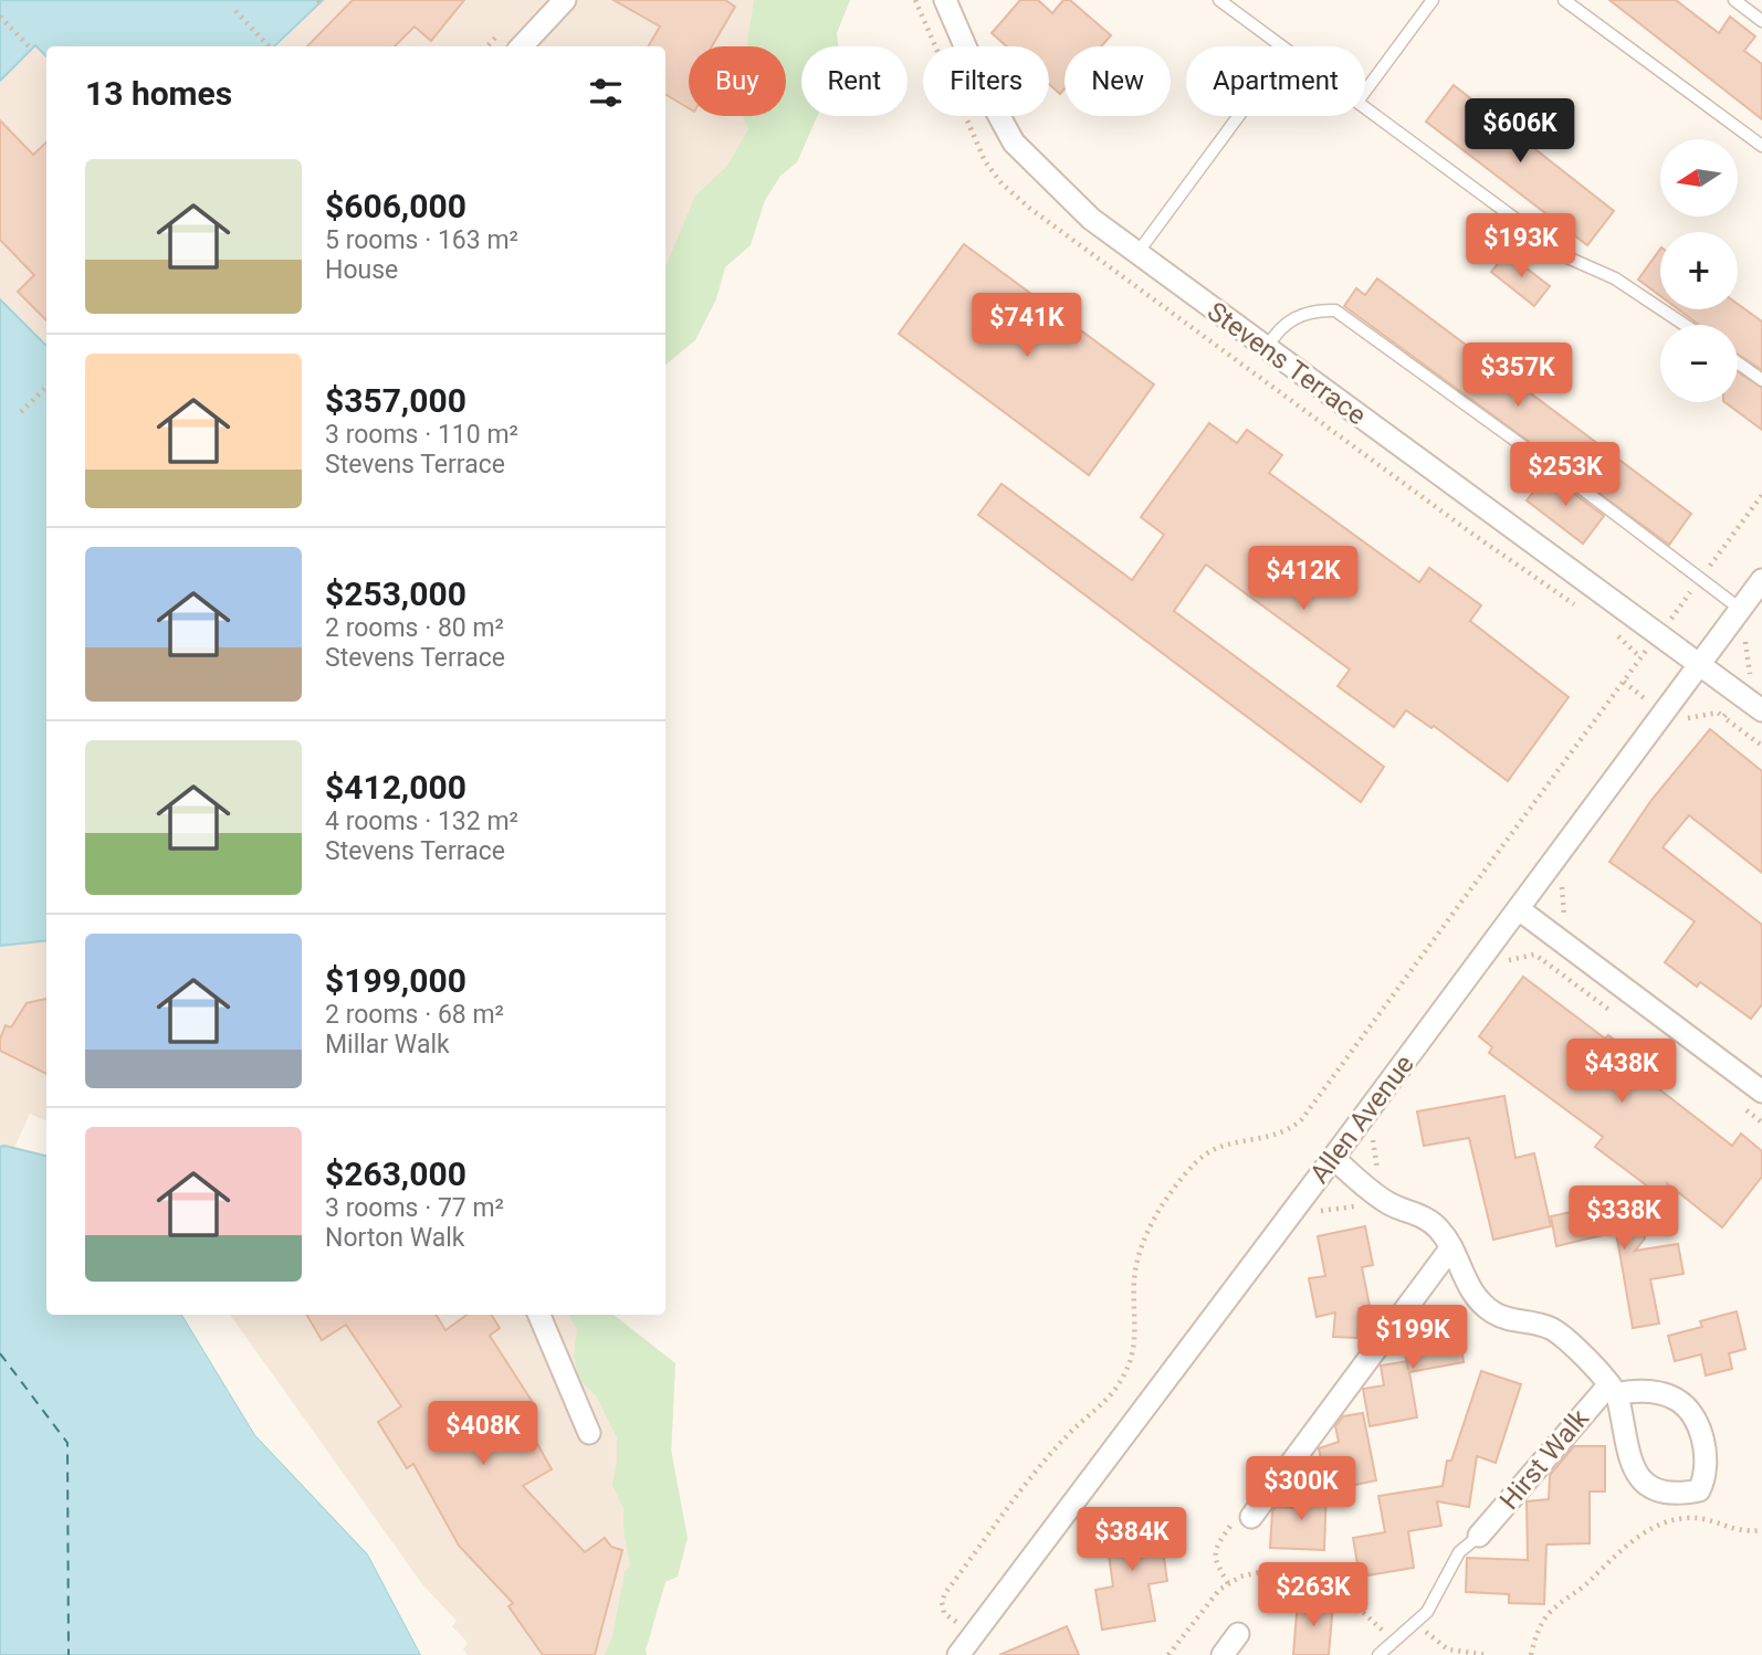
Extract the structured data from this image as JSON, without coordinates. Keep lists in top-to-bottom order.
{
  "streets": {
    "street": ["Stevens Terrace", "Allen Avenue", "Hirst Walk"]
  },
  "crossings": [
    ["Stevens Terrace", "Allen Avenue"]
  ],
  "north": "left",
  "page": {
    "chip": [
      "Buy",
      "Rent",
      "Filters",
      "New",
      "Apartment"
    ],
    "heading": "13 homes",
    "price": [
      "$606K",
      "$193K",
      "$741K",
      "$357K",
      "$253K",
      "$412K",
      "$438K",
      "$338K",
      "$199K",
      "$408K",
      "$300K",
      "$384K",
      "$263K"
    ],
    "map_buttons": ["+", "−"],
    "list": [
      {
        "name": "$606,000",
        "note": "5 rooms · 163 m² · House"
      },
      {
        "name": "$357,000",
        "note": "3 rooms · 110 m² · Stevens Terrace"
      },
      {
        "name": "$253,000",
        "note": "2 rooms · 80 m² · Stevens Terrace"
      },
      {
        "name": "$412,000",
        "note": "4 rooms · 132 m² · Stevens Terrace"
      },
      {
        "name": "$199,000",
        "note": "2 rooms · 68 m² · Millar Walk"
      },
      {
        "name": "$263,000",
        "note": "3 rooms · 77 m² · Norton Walk"
      }
    ]
  }
}
